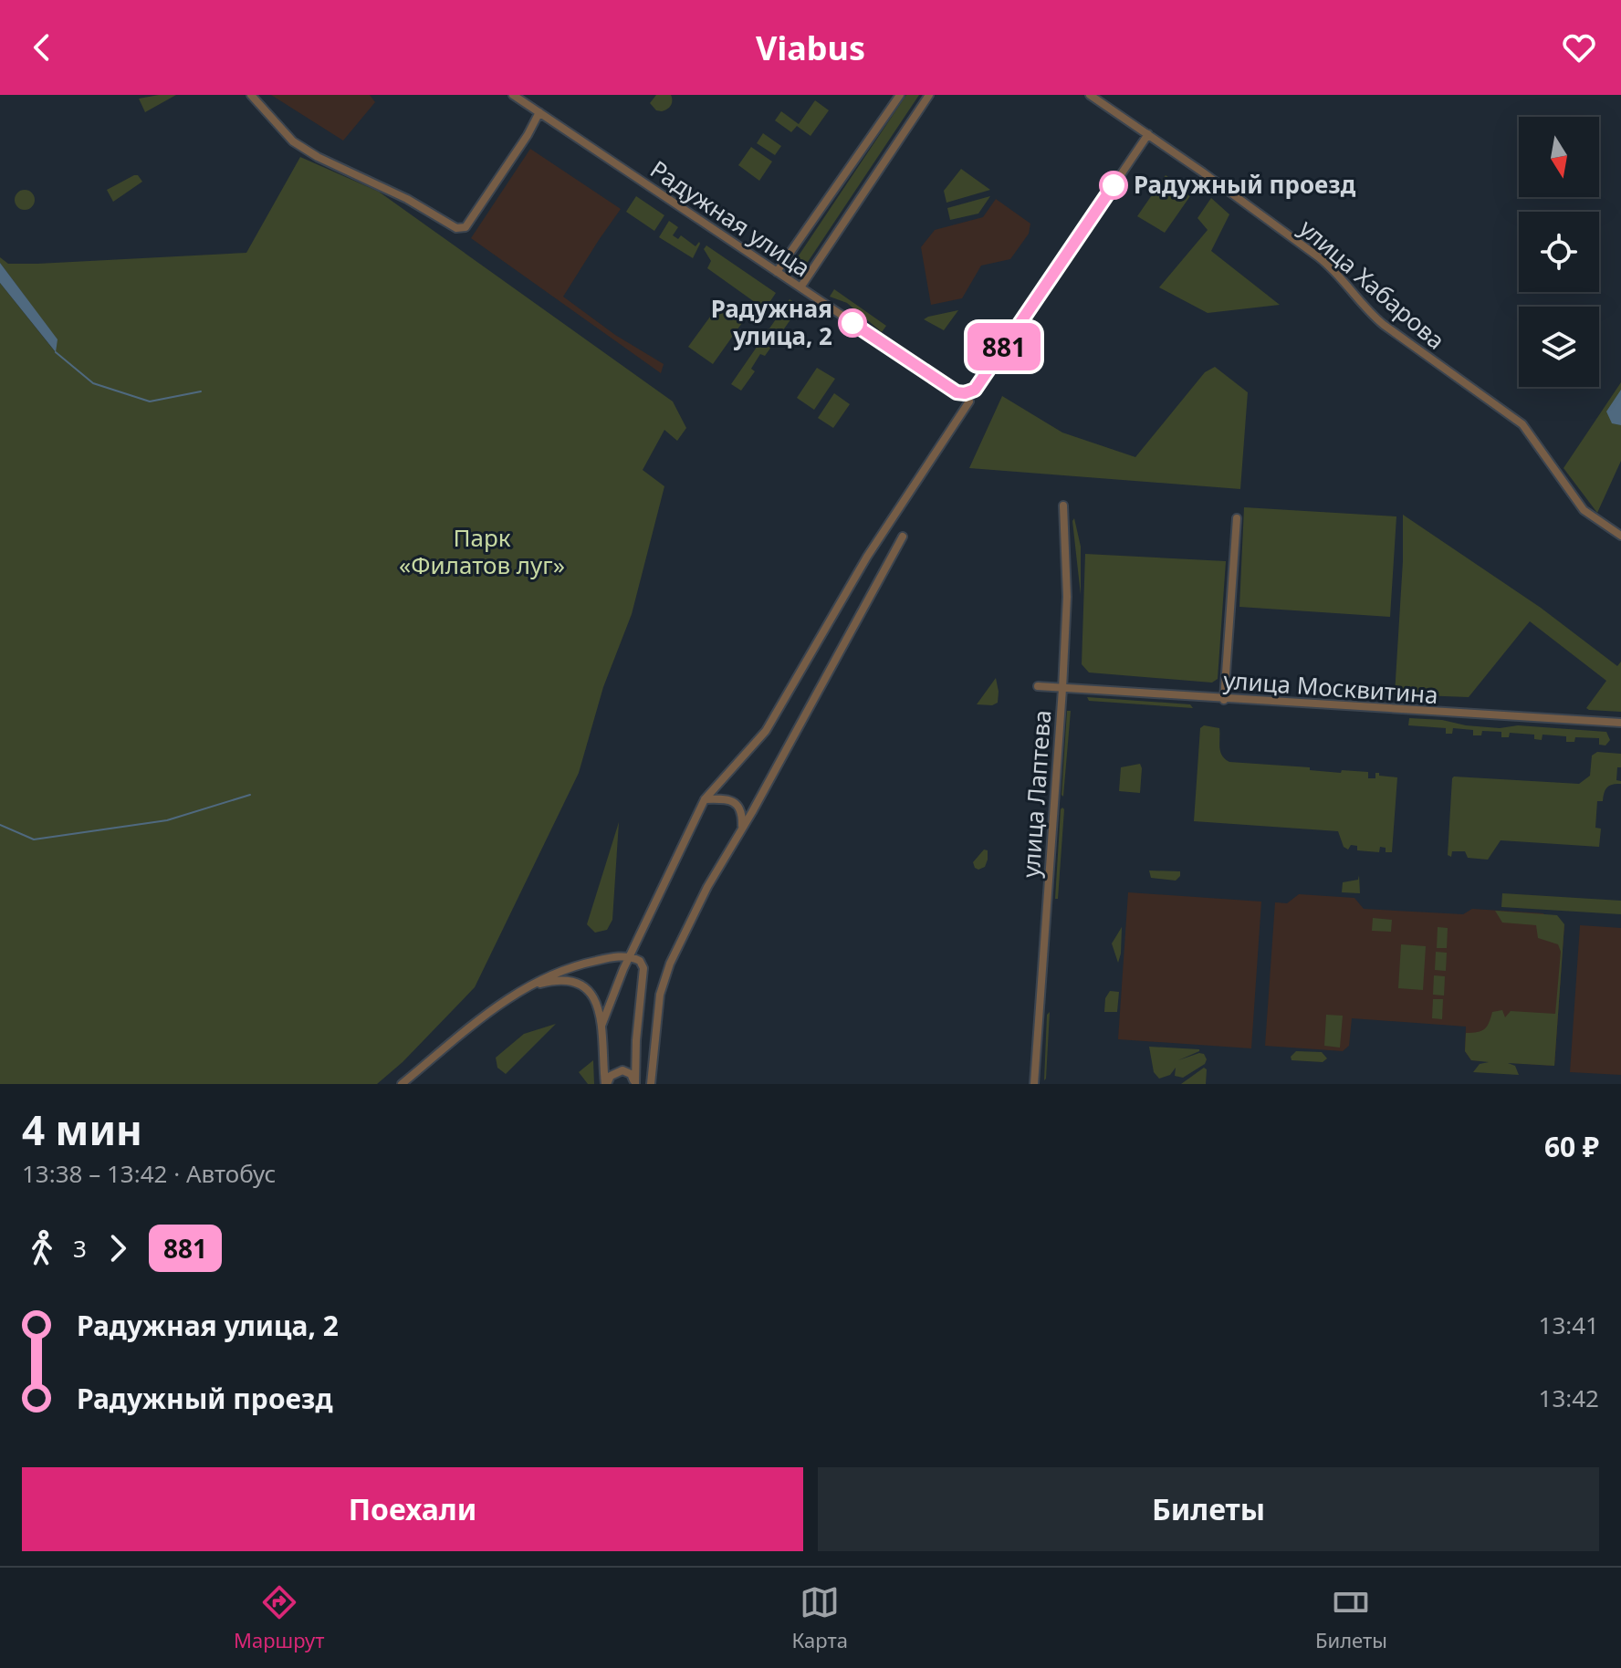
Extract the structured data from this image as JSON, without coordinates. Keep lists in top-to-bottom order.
{
  "streets": {
    "street": [
      "Радужная улица",
      "улица Хабарова",
      "улица Москвитина",
      "улица Лаптева"
    ]
  },
  "crossings": [
    ["Радужная улица", "улица Хабарова"],
    ["улица Москвитина", "улица Лаптева"]
  ],
  "parks": ["Парк «Филатов луг»"],
  "places": ["Радужный проезд", "Радужная улица, 2"],
  "lines": ["bus line 881"],
  "north": "bottom",
  "page": {
    "header": "Viabus",
    "on_map": "881",
    "heading": ["4 мин", "13:38 – 13:42 · Автобус", "60 ₽"],
    "legs": ["3", "881"],
    "list": [
      {
        "name": "Радужная улица, 2",
        "value": "13:41"
      },
      {
        "name": "Радужный проезд",
        "value": "13:42"
      }
    ],
    "buttons": ["Поехали", "Билеты"],
    "tabs": ["Маршрут", "Карта", "Билеты"]
  }
}
